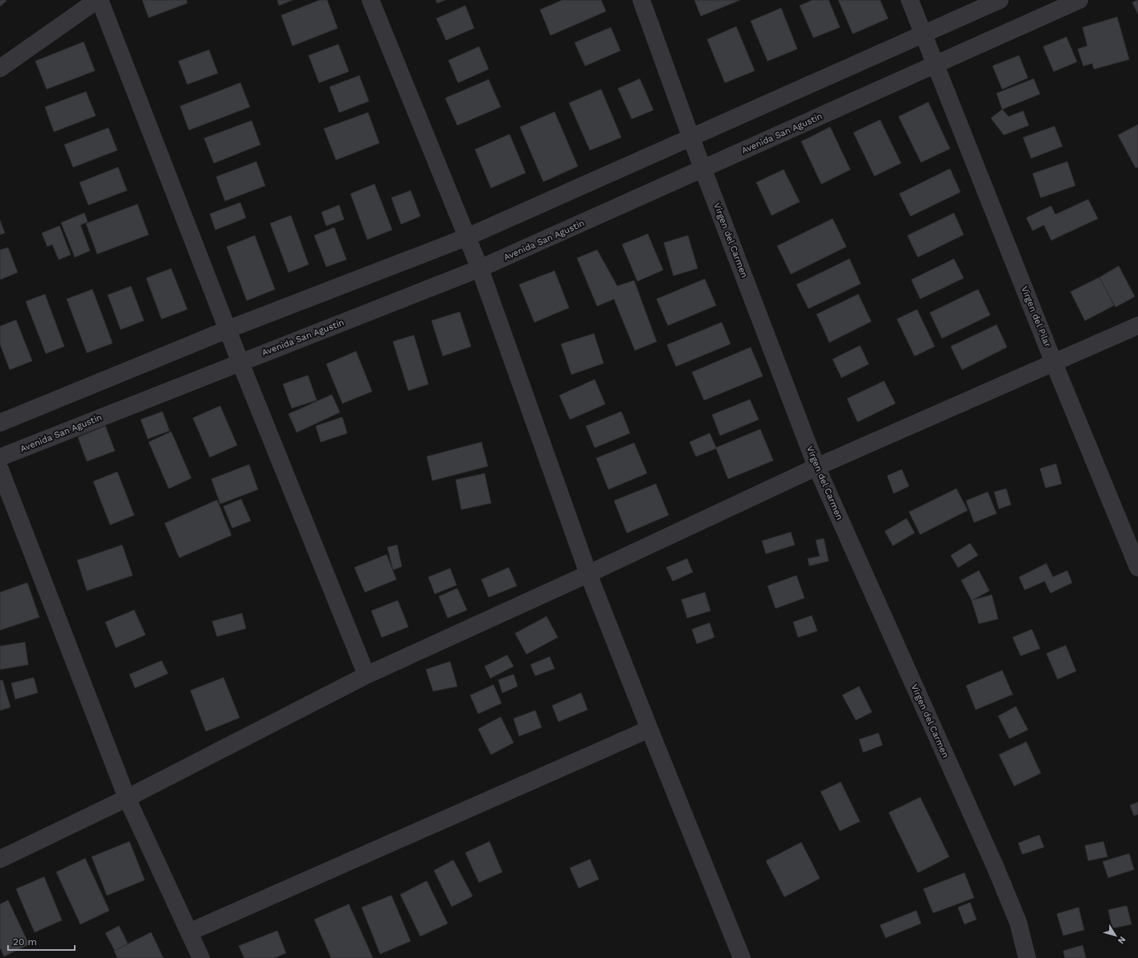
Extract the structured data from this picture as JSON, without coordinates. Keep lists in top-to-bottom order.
{
  "streets": {
    "street": ["Avenida San Agustín", "Vírgen del Carmen", "Virgen del Pilar"]
  },
  "crossings": [
    ["Avenida San Agustín", "Vírgen del Carmen"],
    ["Avenida San Agustín", "Virgen del Pilar"]
  ],
  "scale_bar": "20 m",
  "north": "bottom right"
}
